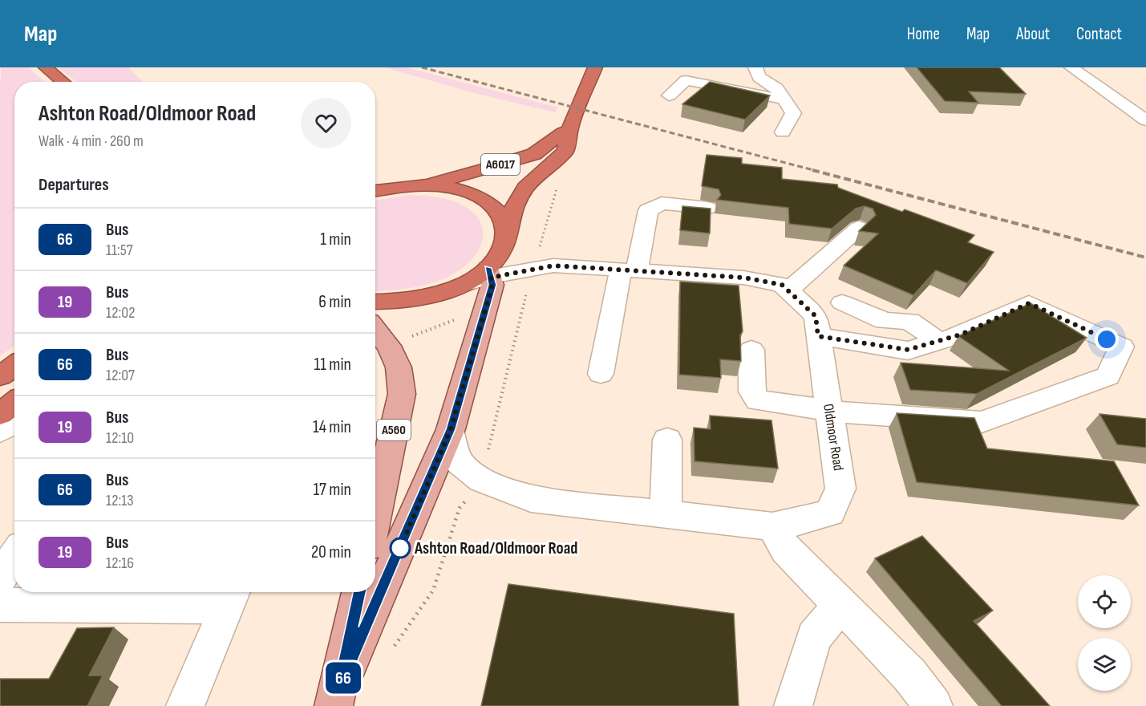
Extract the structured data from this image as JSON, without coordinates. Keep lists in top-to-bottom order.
{
  "streets": {
    "highway": ["A6017"],
    "main road": ["A560"],
    "lane": ["Oldmoor Road"]
  },
  "places": ["Ashton Road/Oldmoor Road"],
  "lines": ["bus line 66"],
  "page": {
    "header": "Map",
    "nav": [
      "Home",
      "Map",
      "About",
      "Contact"
    ],
    "on_map": "66",
    "heading": [
      ["Ashton Road/Oldmoor Road", "Walk · 4 min · 260 m"],
      "Departures"
    ],
    "list": [
      {
        "mark": "66",
        "name": "Bus",
        "note": "11:57",
        "value": "1 min"
      },
      {
        "mark": "19",
        "name": "Bus",
        "note": "12:02",
        "value": "6 min"
      },
      {
        "mark": "66",
        "name": "Bus",
        "note": "12:07",
        "value": "11 min"
      },
      {
        "mark": "19",
        "name": "Bus",
        "note": "12:10",
        "value": "14 min"
      },
      {
        "mark": "66",
        "name": "Bus",
        "note": "12:13",
        "value": "17 min"
      },
      {
        "mark": "19",
        "name": "Bus",
        "note": "12:16",
        "value": "20 min"
      }
    ]
  }
}
